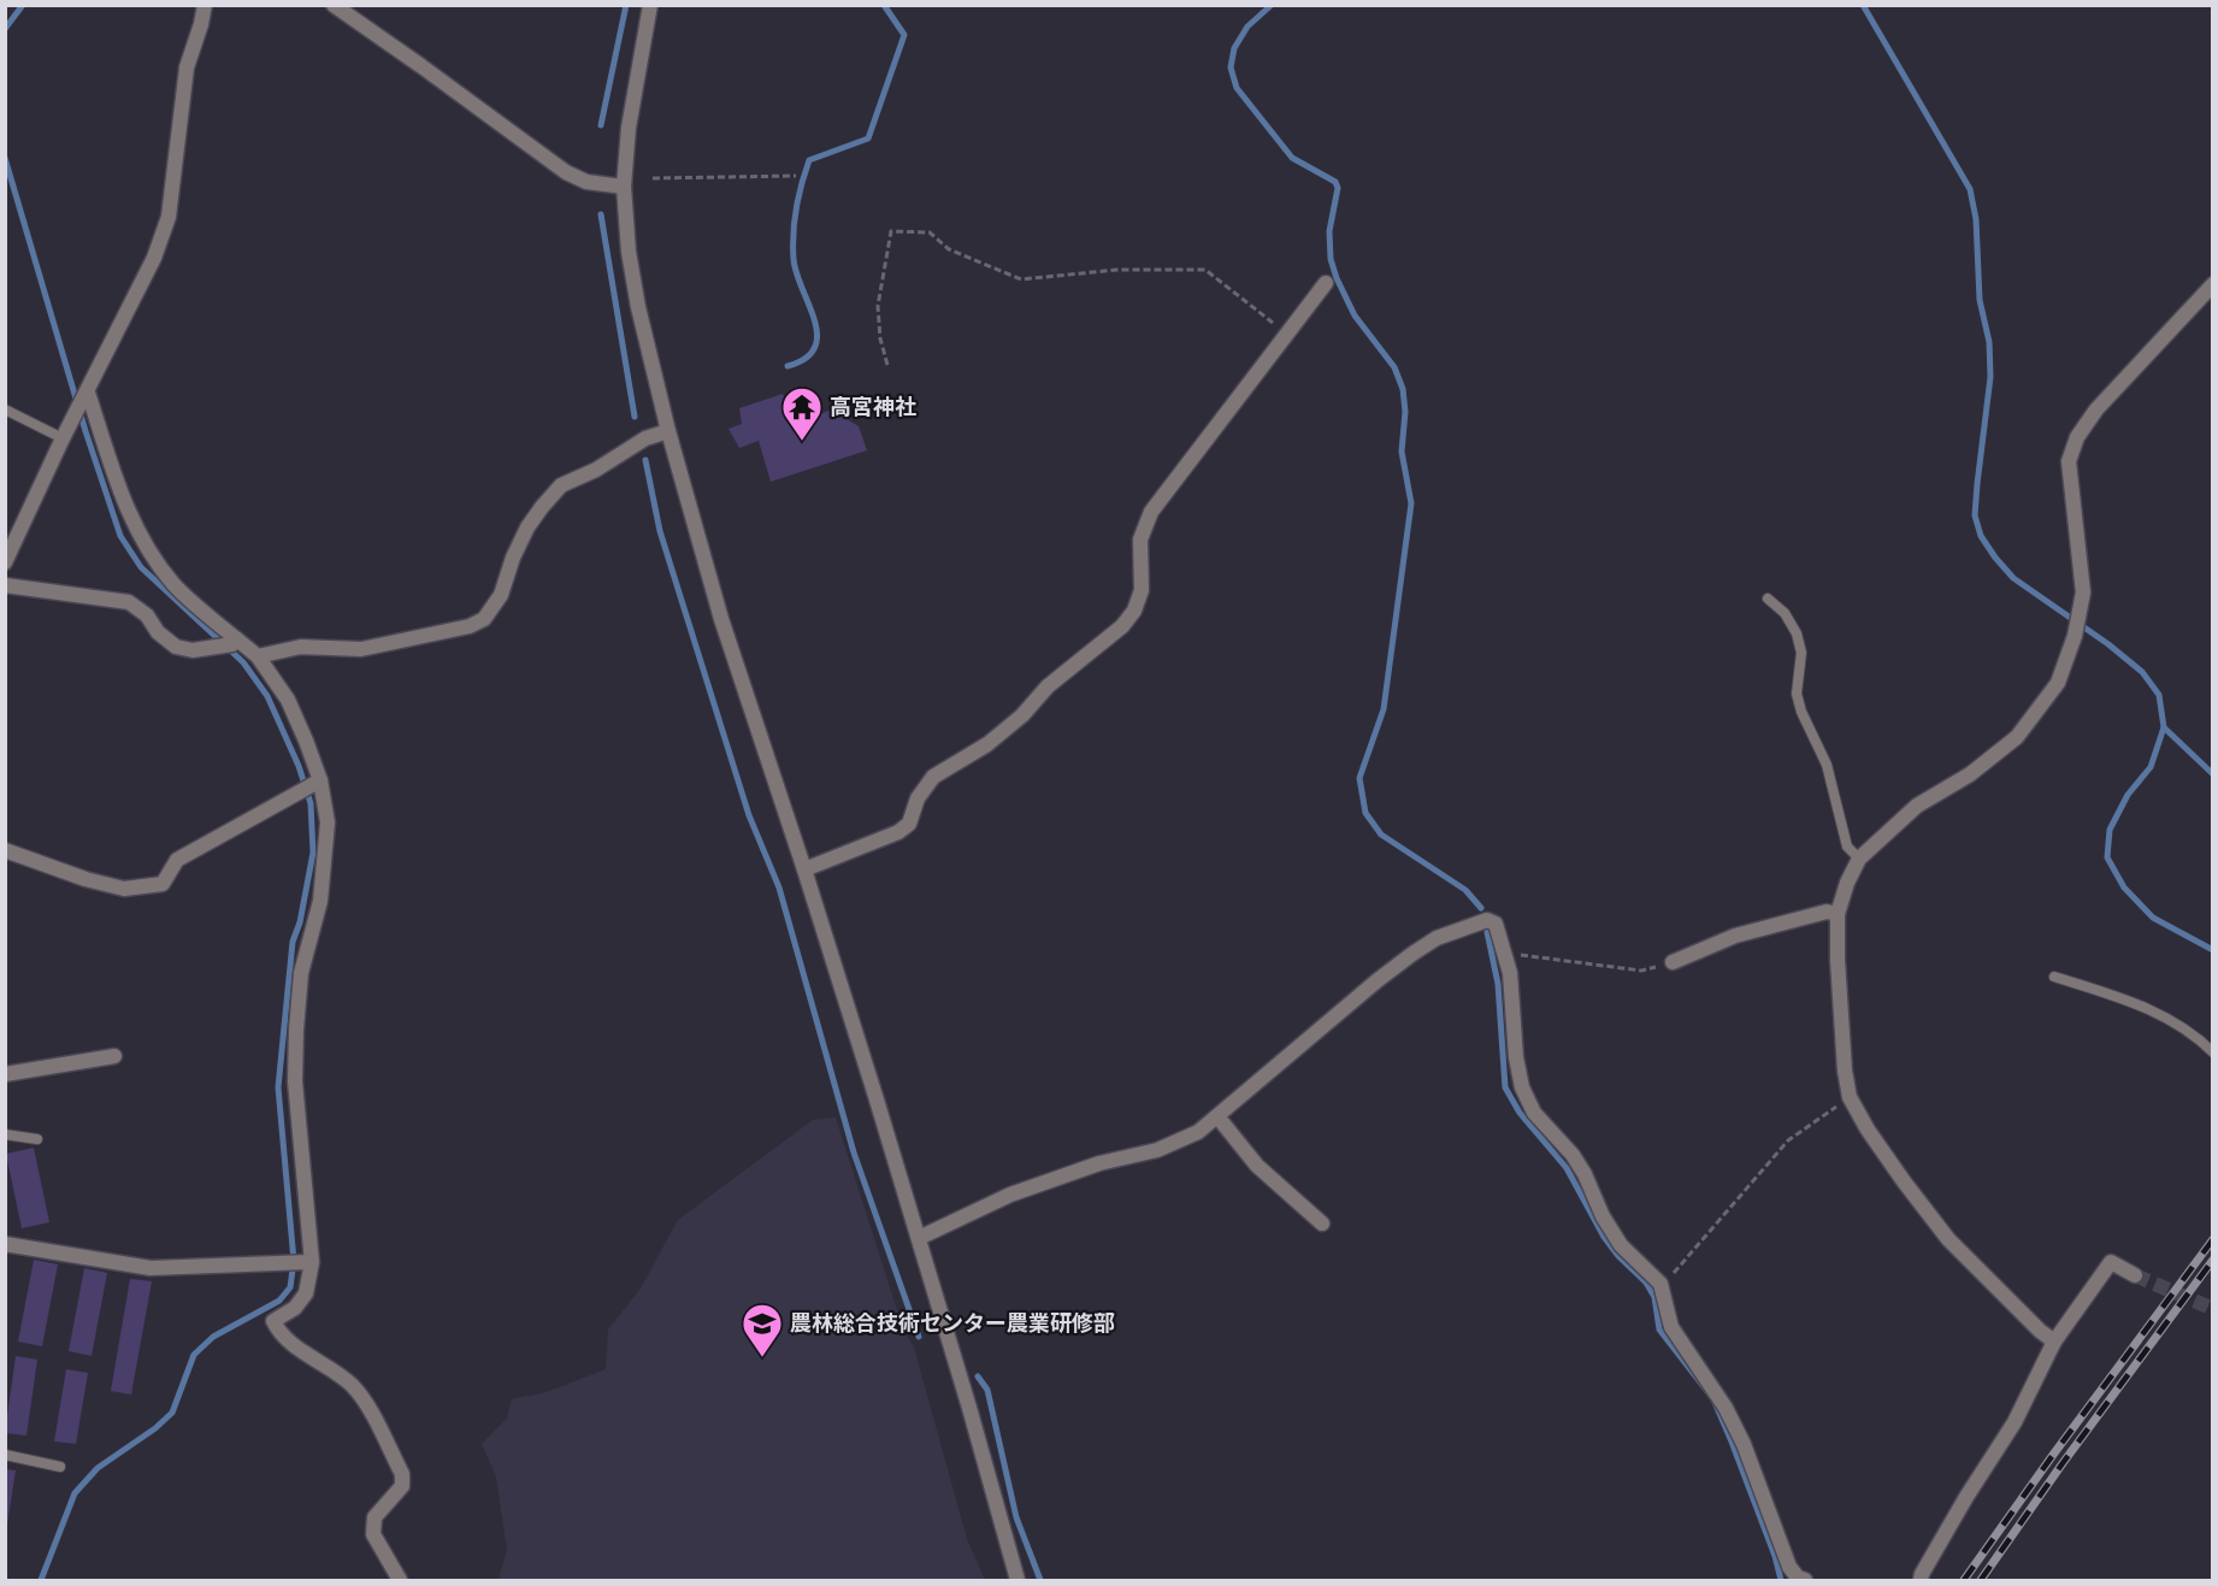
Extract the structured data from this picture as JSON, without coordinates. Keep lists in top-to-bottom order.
{
  "places": {
    "temple": ["高宮神社"],
    "school or university": ["農林総合技術センター農業研修部"]
  }
}
